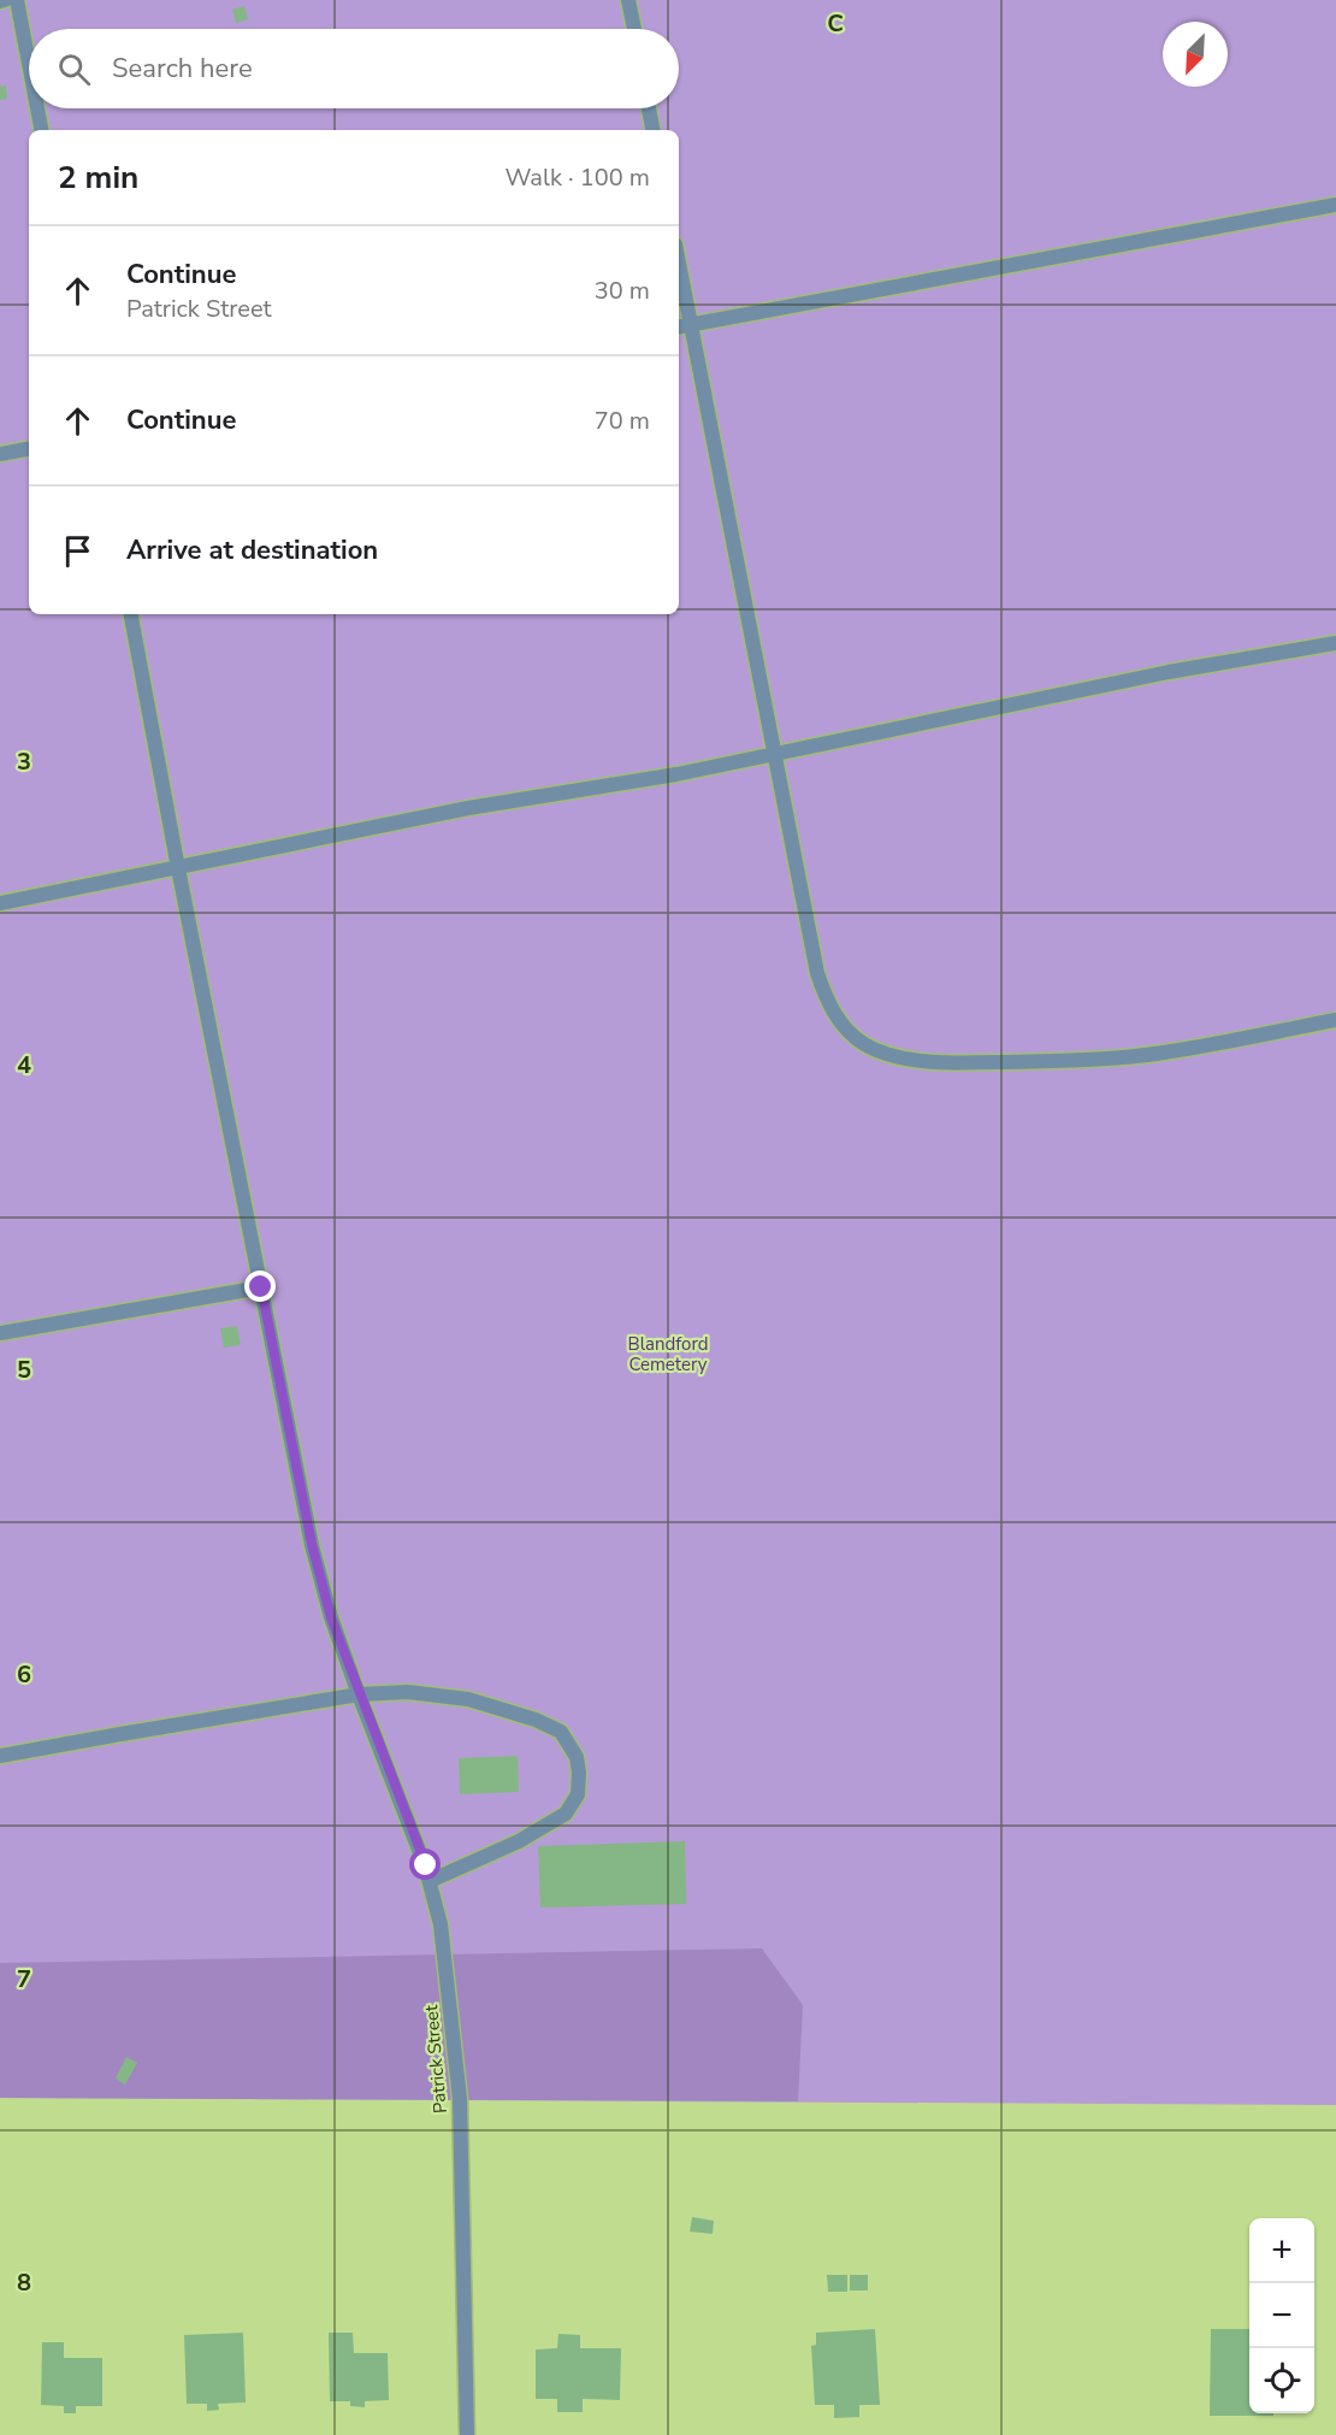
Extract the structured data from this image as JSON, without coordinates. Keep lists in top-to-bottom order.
{
  "streets": {
    "street": ["Patrick Street"]
  },
  "parks": ["Blandford Cemetery"],
  "north": "bottom left",
  "page": {
    "search": "Search here",
    "heading": ["2 min", "Walk · 100 m"],
    "list": [
      ["Continue", "Patrick Street", "30 m"],
      ["Continue", "70 m"],
      "Arrive at destination"
    ],
    "map_buttons": ["+", "−"]
  },
  "grid": {
    "columns": ["C"],
    "rows": [
      "3",
      "4",
      "5",
      "6",
      "7",
      "8"
    ]
  }
}
